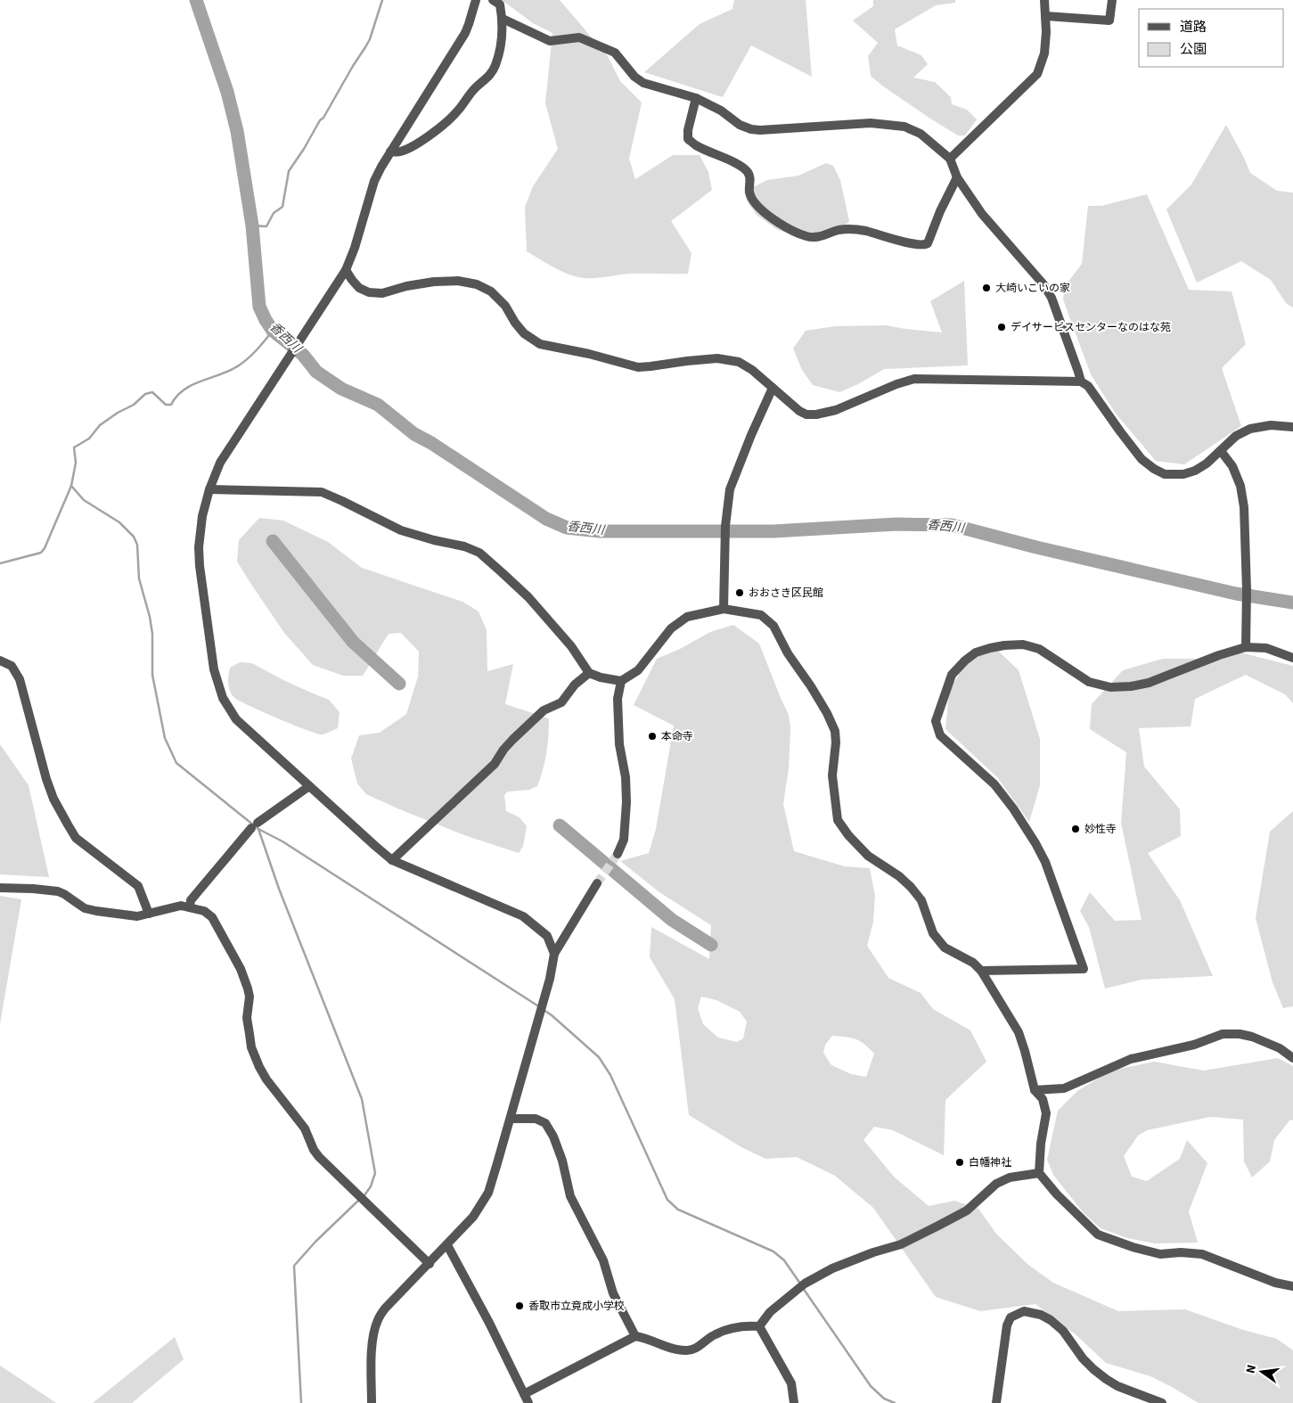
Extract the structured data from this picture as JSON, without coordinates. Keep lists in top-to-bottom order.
{
  "water": ["香西川"],
  "places": [
    "大崎いこいの家",
    "デイサービスセンターなのはな苑",
    "おおさき区民館",
    "本命寺",
    "妙性寺",
    "白幡神社",
    "香取市立竟成小学校"
  ],
  "legend": ["道路", "公園"],
  "north": "left"
}
